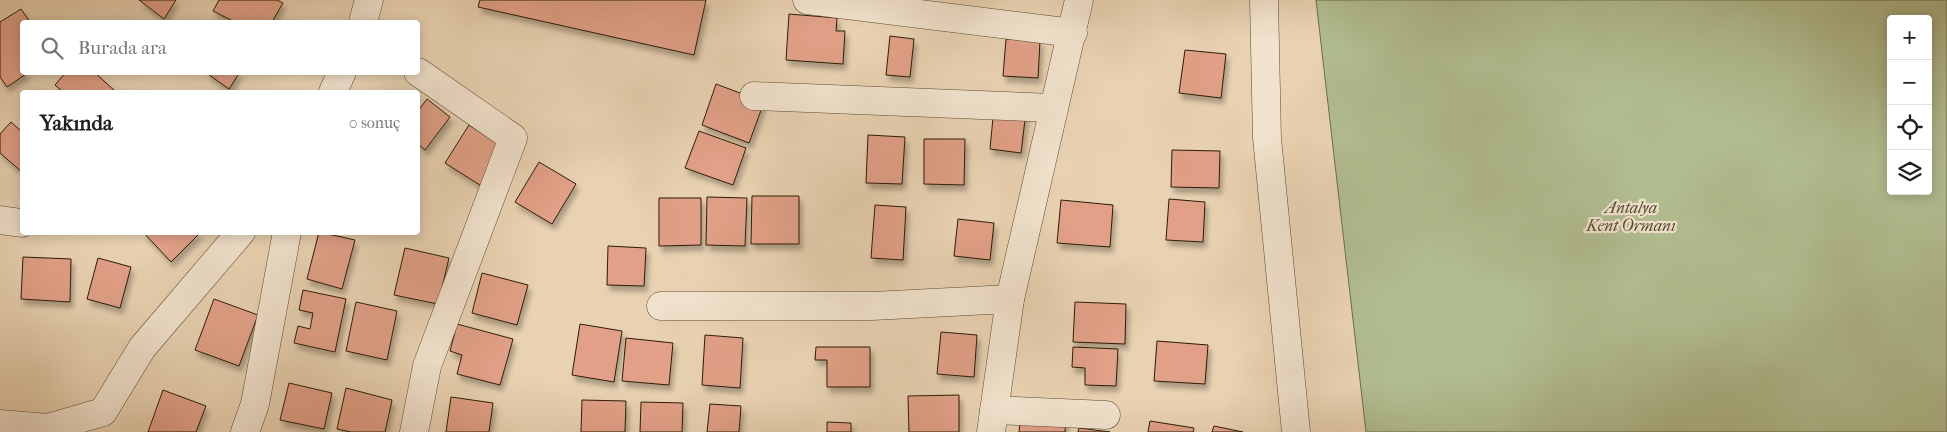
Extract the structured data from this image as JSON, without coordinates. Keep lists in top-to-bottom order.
{
  "parks": ["Antalya Kent Ormanı"],
  "page": {
    "map_buttons": ["+", "−"],
    "search": "Burada ara",
    "heading": ["Yakında", "0 sonuç"]
  }
}
